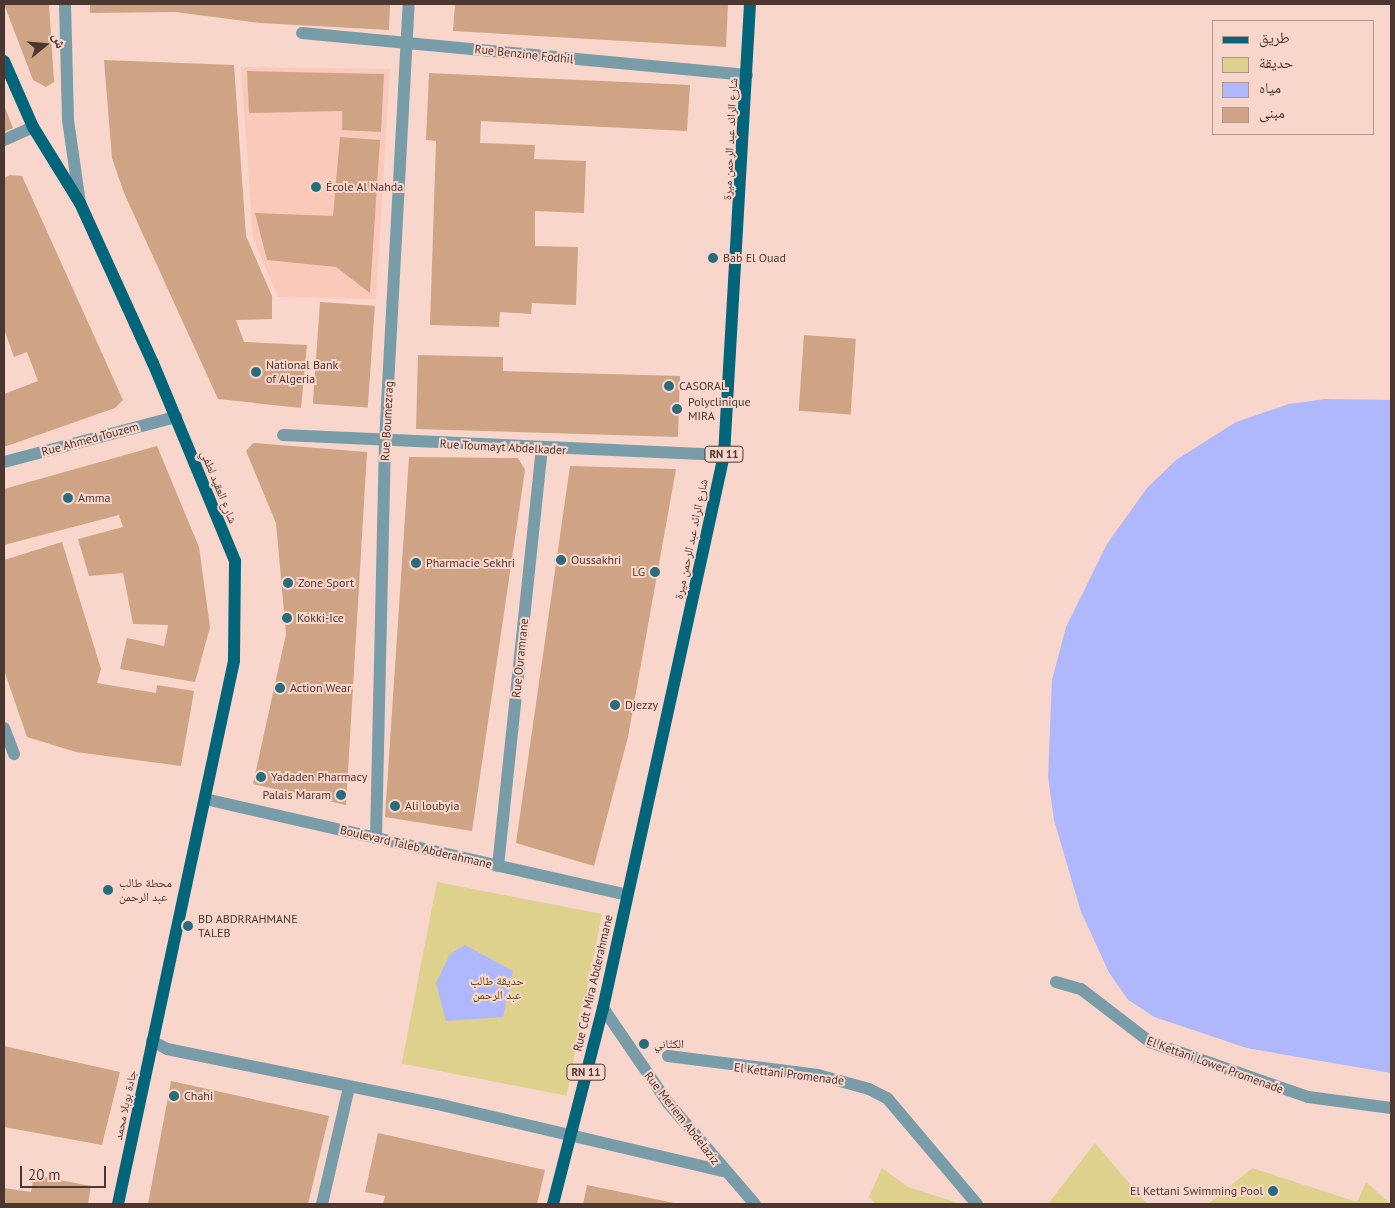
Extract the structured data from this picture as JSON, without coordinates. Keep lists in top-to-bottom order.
{
  "streets": {
    "main road": [
      "شارع الرائد عبد الرحمن ميرة",
      "RN 11",
      "شارع العقيد لطفي",
      "Rue Cdt Mira Abderahmane",
      "جادة بوبلا محمد"
    ],
    "street": [
      "Rue Benzine Fodhil",
      "Rue Boumezrag",
      "Rue Ahmed Touzem",
      "Rue Toumayt Abdelkader",
      "Rue Ouramrane",
      "Boulevard Taleb Abderahmane",
      "El Kettani Lower Promenade",
      "El Kettani Promenade",
      "Rue Meriem Abdelaziz"
    ]
  },
  "crossings": [
    ["Rue Benzine Fodhil", "شارع الرائد عبد الرحمن ميرة"],
    ["Rue Benzine Fodhil", "Rue Boumezrag"],
    ["شارع الرائد عبد الرحمن ميرة", "Rue Toumayt Abdelkader"],
    ["شارع الرائد عبد الرحمن ميرة", "Boulevard Taleb Abderahmane"],
    ["شارع الرائد عبد الرحمن ميرة", "Rue Cdt Mira Abderahmane"],
    ["Rue Boumezrag", "Rue Toumayt Abdelkader"],
    ["Rue Boumezrag", "Boulevard Taleb Abderahmane"],
    ["Rue Ahmed Touzem", "شارع العقيد لطفي"],
    ["Rue Toumayt Abdelkader", "Rue Ouramrane"],
    ["RN 11", "Rue Cdt Mira Abderahmane"],
    ["RN 11", "Rue Meriem Abdelaziz"],
    ["شارع العقيد لطفي", "Boulevard Taleb Abderahmane"],
    ["شارع العقيد لطفي", "جادة بوبلا محمد"],
    ["Rue Ouramrane", "Boulevard Taleb Abderahmane"],
    ["Boulevard Taleb Abderahmane", "Rue Cdt Mira Abderahmane"],
    ["Rue Cdt Mira Abderahmane", "Rue Meriem Abdelaziz"]
  ],
  "parks": ["حديقة طالب عبد الرحمن"],
  "places": [
    "École Al Nahda",
    "Bab El Ouad",
    "National Bank of Algeria",
    "CASORAL",
    "Polyclinique MIRA",
    "Amma",
    "Oussakhri",
    "Pharmacie Sekhri",
    "LG",
    "Zone Sport",
    "Kokki-Ice",
    "Action Wear",
    "Djezzy",
    "Yadaden Pharmacy",
    "Palais Maram",
    "Ali loubyia",
    "محطة طالب عبد الرحمن",
    "BD ABDRRAHMANE TALEB",
    "الكتّاني",
    "Chahi",
    "El Kettani Swimming Pool"
  ],
  "legend": [
    "طريق",
    "حديقة",
    "مياه",
    "مبنى"
  ],
  "scale_bar": "20 m",
  "north": "right"
}
